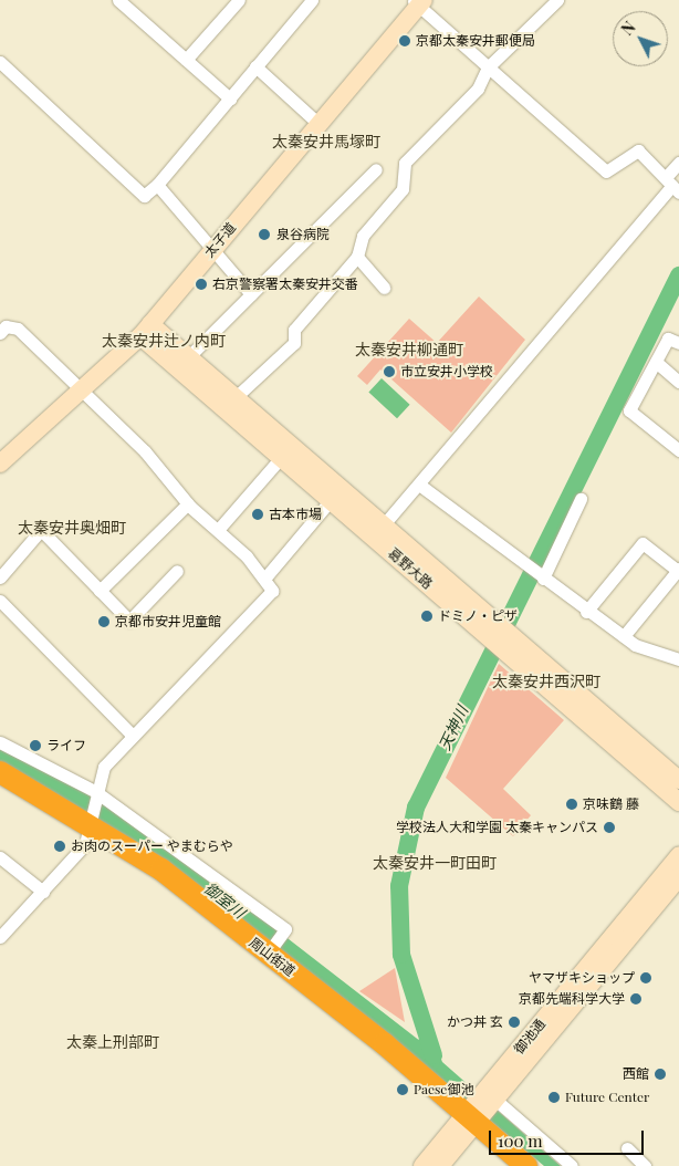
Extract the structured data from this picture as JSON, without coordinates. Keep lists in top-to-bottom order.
{
  "streets": {
    "highway": ["周山街道"],
    "street": ["太子道", "葛野大路", "御池通"]
  },
  "crossings": [
    ["太子道", "葛野大路"],
    ["周山街道", "御池通"]
  ],
  "districts": [
    "太秦安井馬塚町",
    "太秦安井辻ノ内町",
    "太秦安井柳通町",
    "太秦安井奥畑町",
    "太秦安井西沢町",
    "太秦安井一町田町",
    "太秦上刑部町"
  ],
  "water": ["天神川", "御室川"],
  "places": [
    "京都太秦安井郵便局",
    "泉谷病院",
    "右京警察署太秦安井交番",
    "市立安井小学校",
    "古本市場",
    "ドミノ・ピザ",
    "京都市安井児童館",
    "ライフ",
    "京味鶴 藤",
    "学校法人大和学園 太秦キャンパス",
    "お肉のスーパー やまむらや",
    "ヤマザキショップ",
    "京都先端科学大学",
    "かつ丼 玄",
    "西館",
    "Paese御池",
    "Future Center"
  ],
  "scale_bar": "100 m",
  "north": "top left"
}
